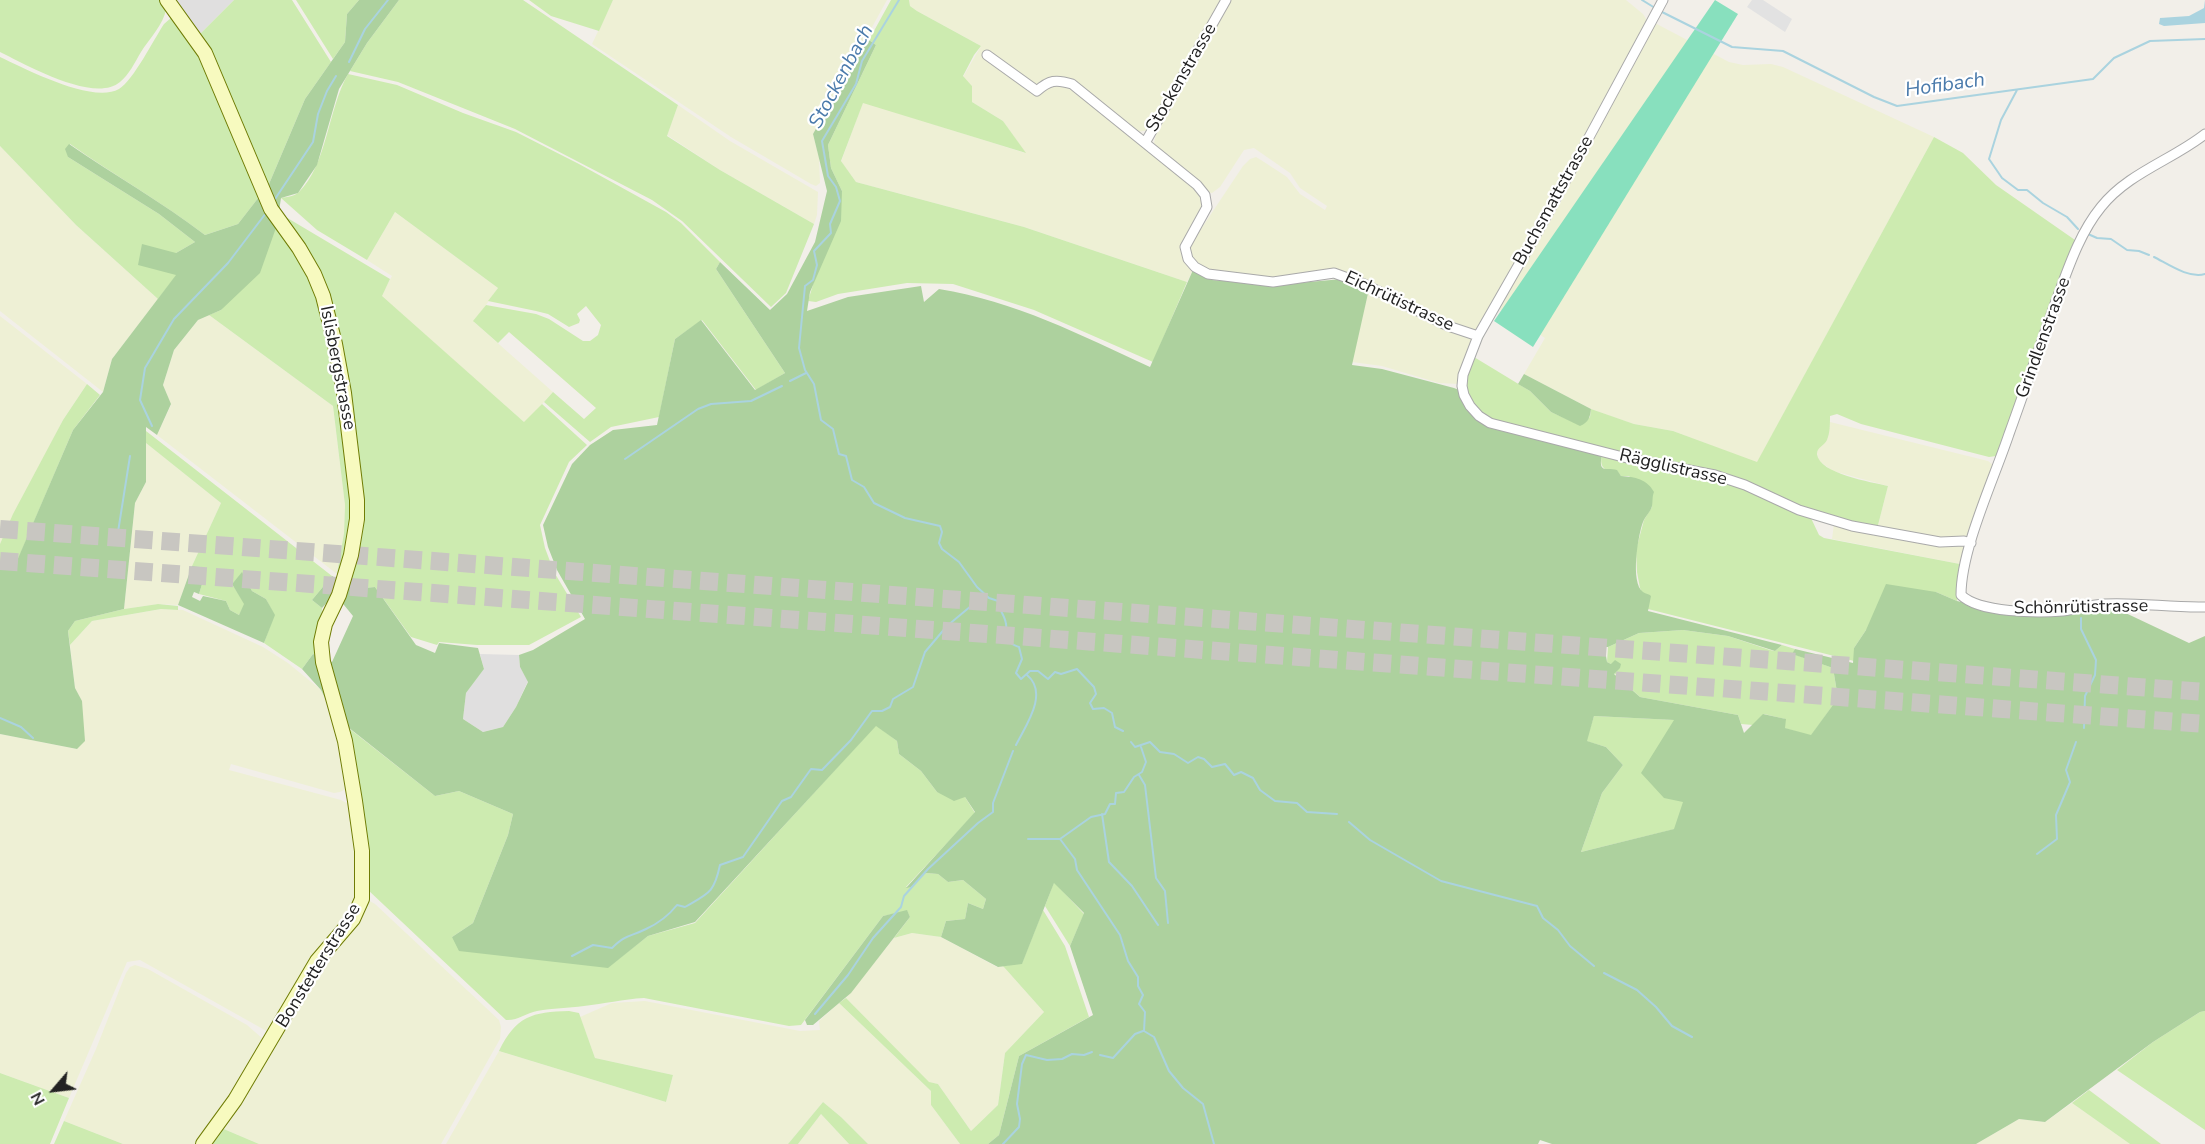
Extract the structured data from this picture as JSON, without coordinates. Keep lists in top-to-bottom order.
{
  "streets": {
    "street": [
      "Stockenstrasse",
      "Buchsmattstrasse",
      "Eichrütistrasse",
      "Grindlenstrasse",
      "Islisbergstrasse",
      "Rägglistrasse",
      "Schönrütistrasse",
      "Bonstetterstrasse"
    ]
  },
  "crossings": [
    ["Stockenstrasse", "Eichrütistrasse"],
    ["Buchsmattstrasse", "Eichrütistrasse"],
    ["Buchsmattstrasse", "Rägglistrasse"],
    ["Grindlenstrasse", "Rägglistrasse"],
    ["Grindlenstrasse", "Schönrütistrasse"],
    ["Islisbergstrasse", "Bonstetterstrasse"]
  ],
  "water": ["Stockenbach", "Hofibach"],
  "north": "bottom left"
}
